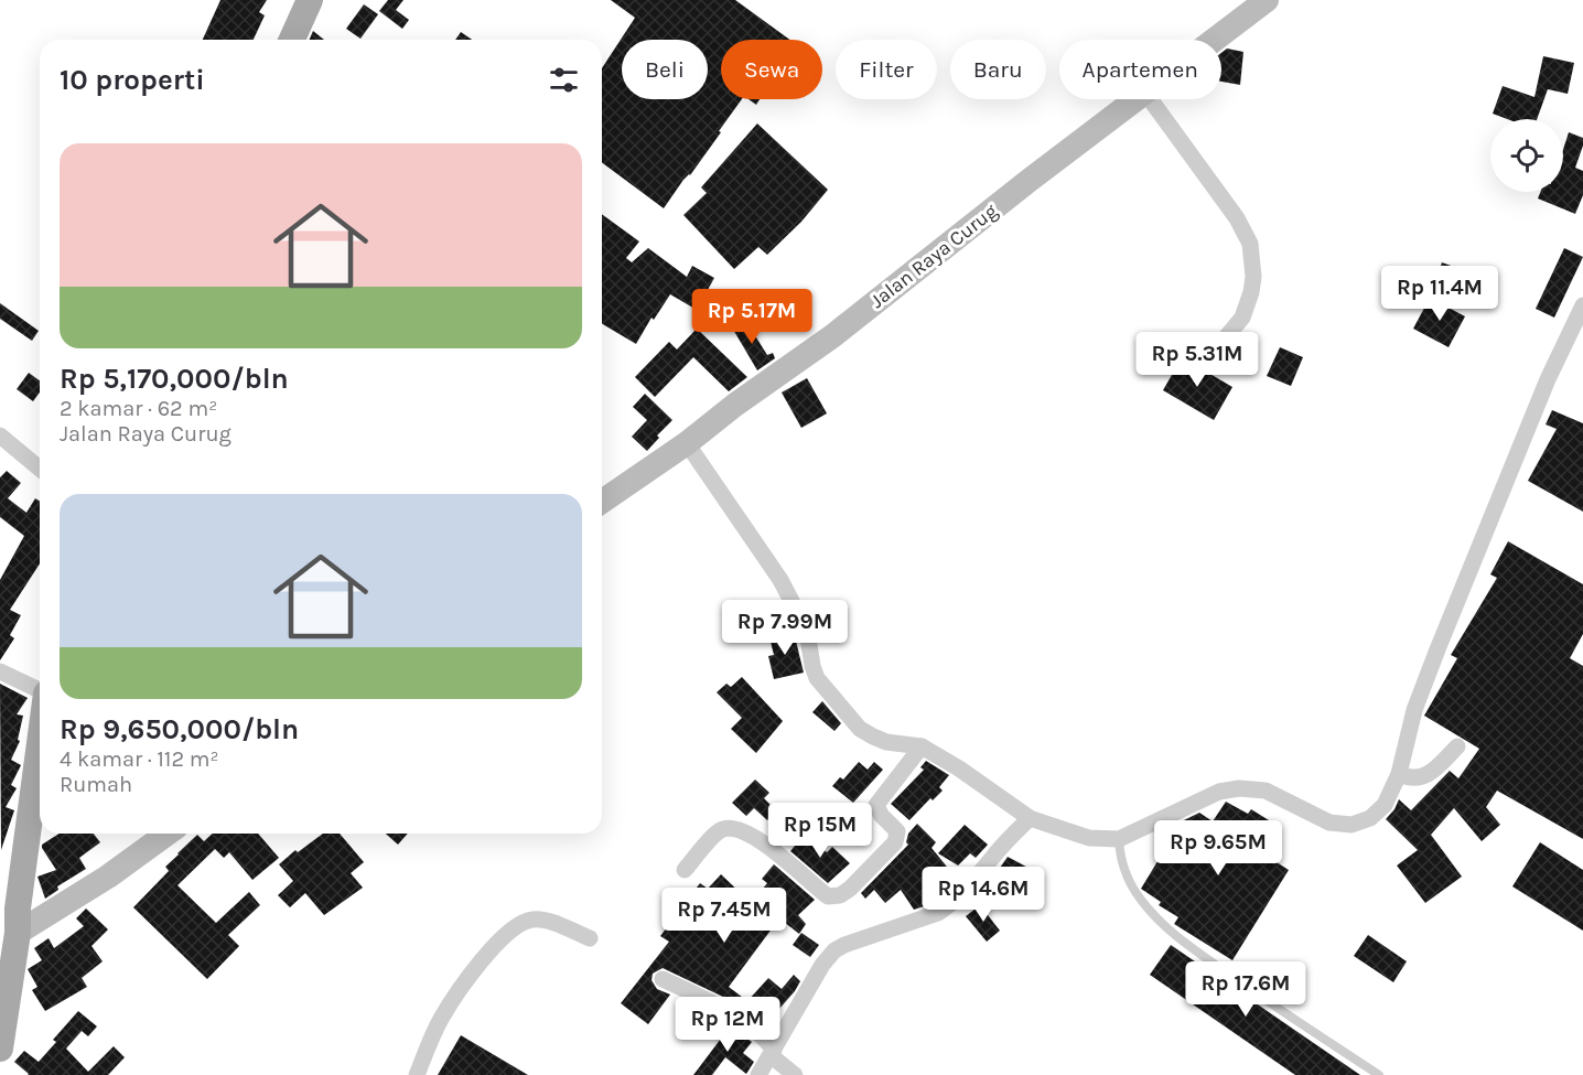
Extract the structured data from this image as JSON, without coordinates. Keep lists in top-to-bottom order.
{
  "streets": {
    "street": ["Jalan Raya Curug"]
  },
  "page": {
    "chip": [
      "Beli",
      "Sewa",
      "Filter",
      "Baru",
      "Apartemen"
    ],
    "heading": "10 properti",
    "list": [
      {
        "name": "Rp 5,170,000/bln",
        "note": "2 kamar · 62 m² · Jalan Raya Curug"
      },
      {
        "name": "Rp 9,650,000/bln",
        "note": "4 kamar · 112 m² · Rumah"
      }
    ],
    "price": [
      "Rp 11.4M",
      "Rp 5.17M",
      "Rp 5.31M",
      "Rp 7.99M",
      "Rp 15M",
      "Rp 9.65M",
      "Rp 14.6M",
      "Rp 7.45M",
      "Rp 17.6M",
      "Rp 12M"
    ]
  }
}
